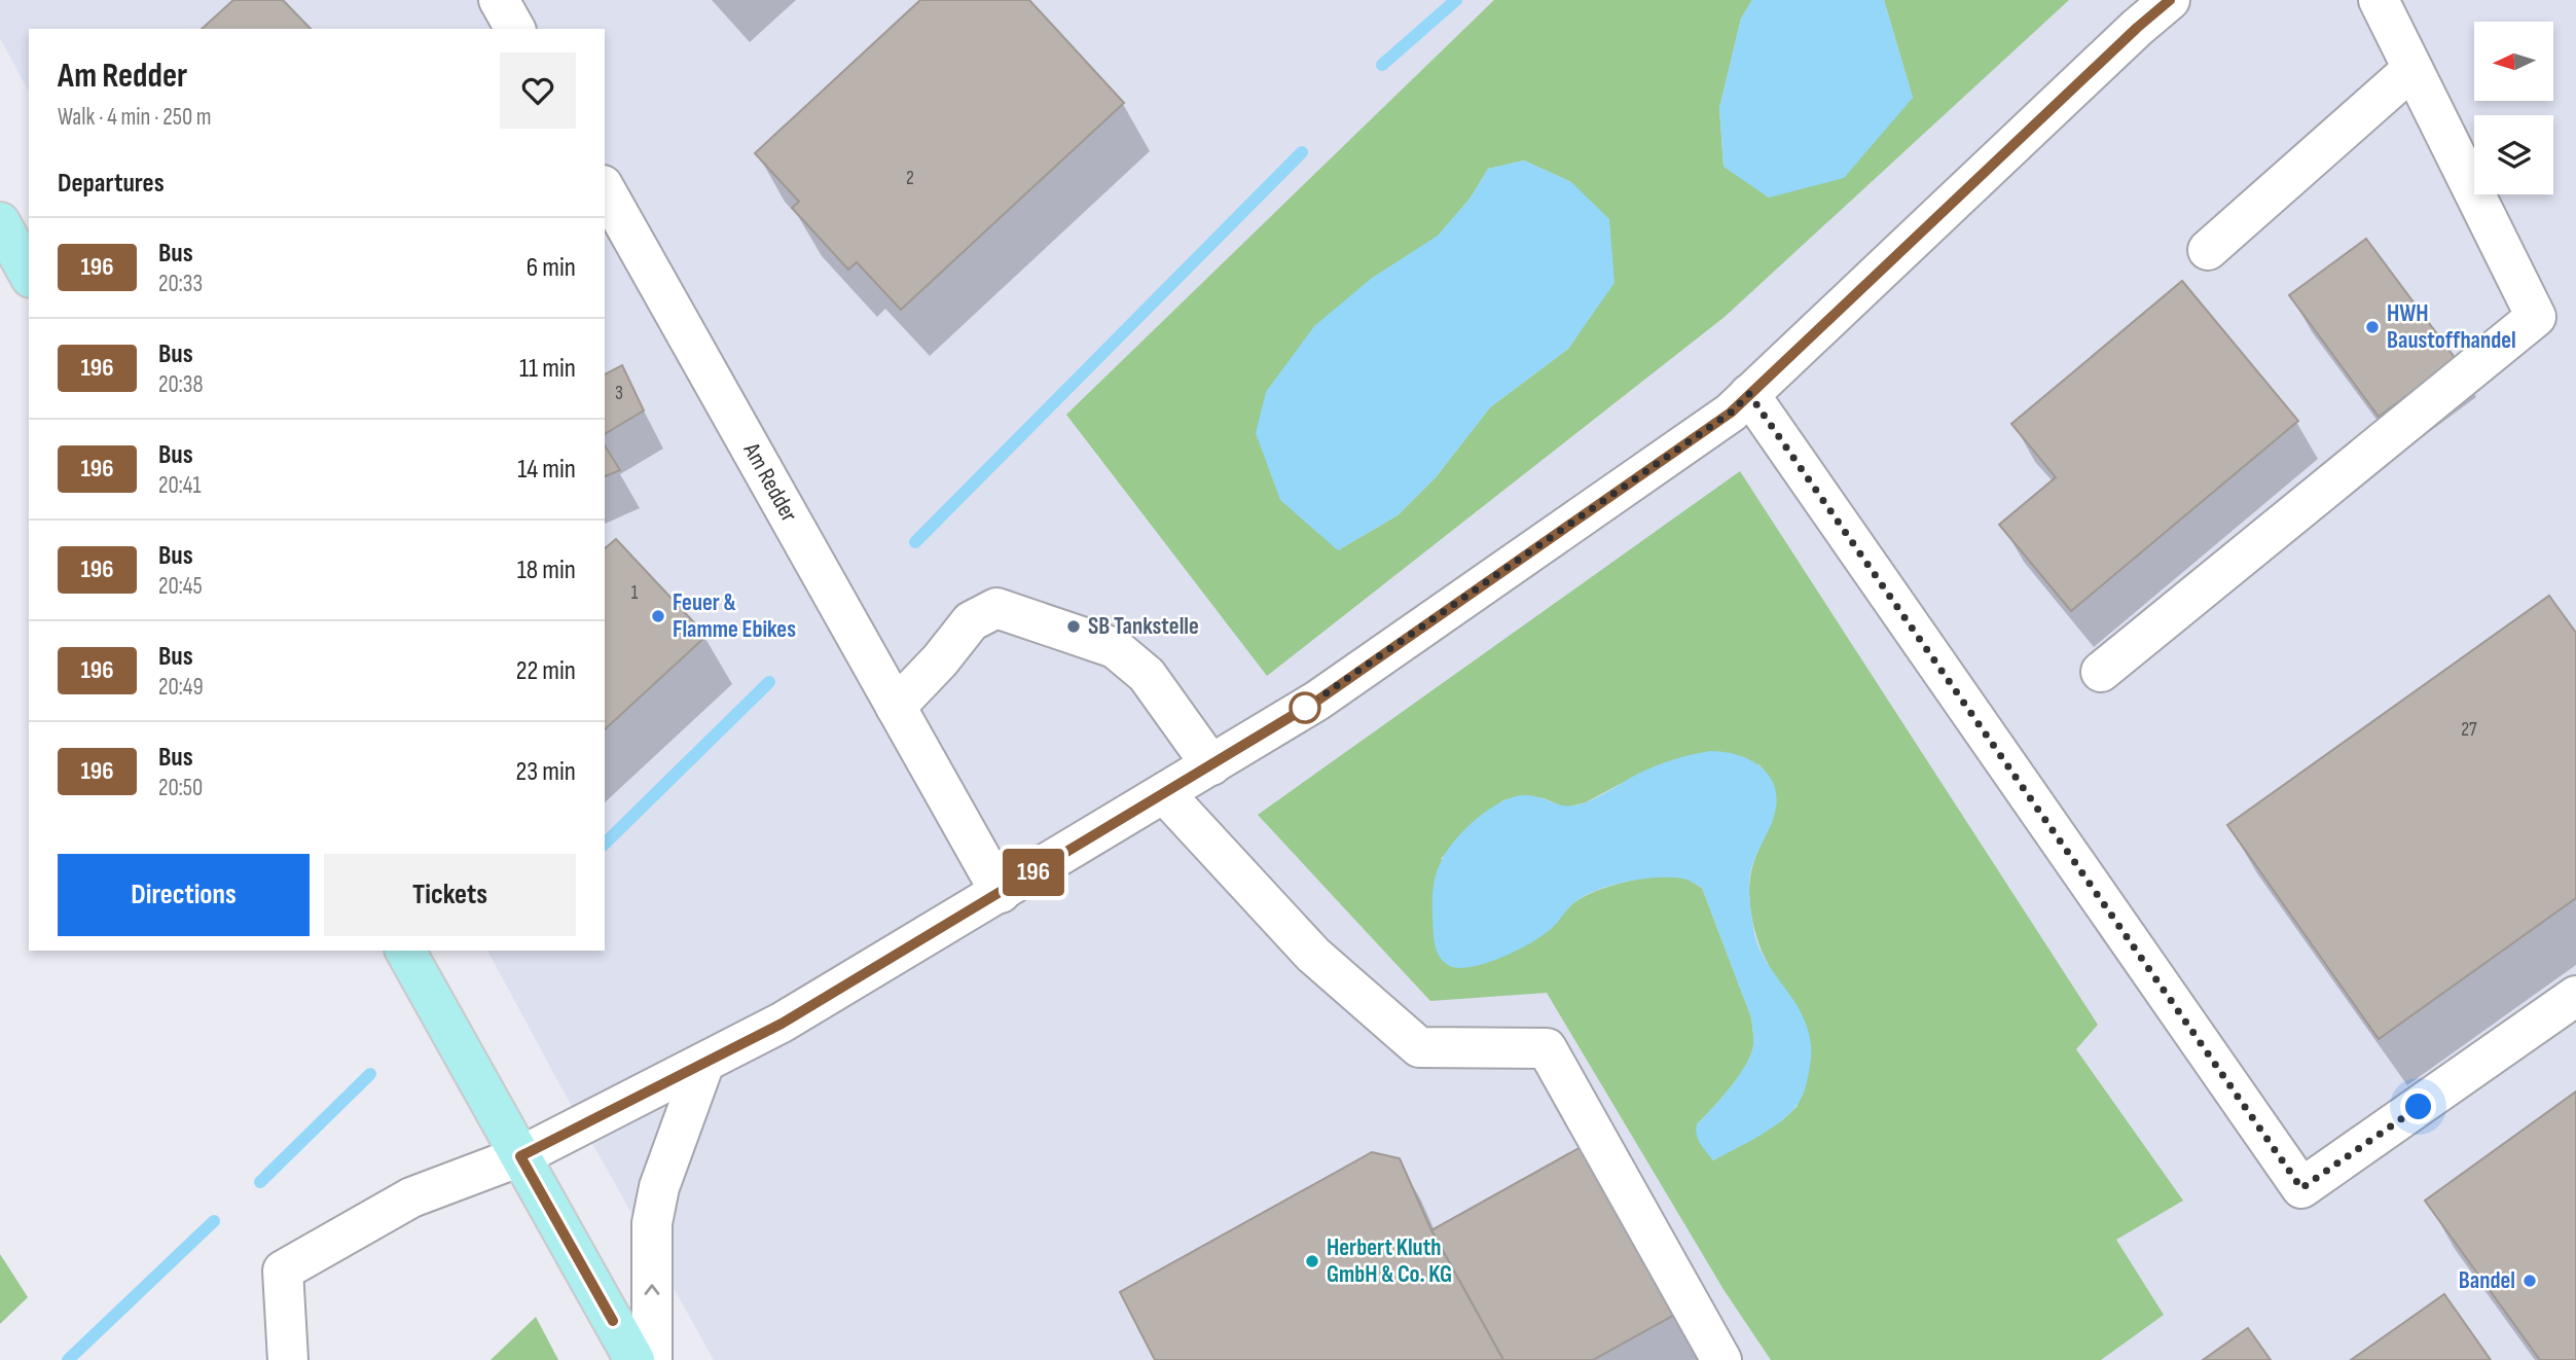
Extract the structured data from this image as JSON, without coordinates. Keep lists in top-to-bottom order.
{
  "streets": {
    "street": ["Am Redder"]
  },
  "places": [
    "HWH Baustoffhandel",
    "Feuer & Flamme Ebikes",
    "SB Tankstelle",
    "Herbert Kluth GmbH & Co. KG",
    "Bandel"
  ],
  "lines": ["bus line 196"],
  "house_numbers": [
    "2",
    "3",
    "1",
    "27"
  ],
  "north": "left",
  "page": {
    "on_map": "196",
    "heading": [
      ["Am Redder", "Walk · 4 min · 250 m"],
      "Departures"
    ],
    "list": [
      {
        "mark": "196",
        "name": "Bus",
        "note": "20:33",
        "value": "6 min"
      },
      {
        "mark": "196",
        "name": "Bus",
        "note": "20:38",
        "value": "11 min"
      },
      {
        "mark": "196",
        "name": "Bus",
        "note": "20:41",
        "value": "14 min"
      },
      {
        "mark": "196",
        "name": "Bus",
        "note": "20:45",
        "value": "18 min"
      },
      {
        "mark": "196",
        "name": "Bus",
        "note": "20:49",
        "value": "22 min"
      },
      {
        "mark": "196",
        "name": "Bus",
        "note": "20:50",
        "value": "23 min"
      }
    ],
    "buttons": ["Directions", "Tickets"]
  }
}
